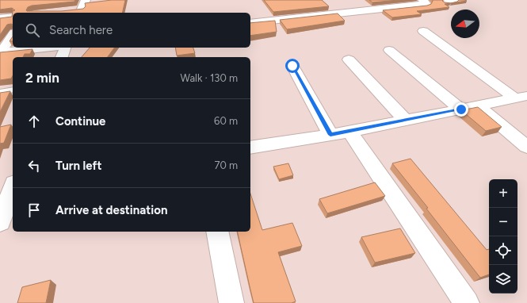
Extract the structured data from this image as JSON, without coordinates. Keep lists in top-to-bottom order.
{
  "north": "left",
  "page": {
    "search": "Search here",
    "heading": ["2 min", "Walk · 130 m"],
    "list": [
      ["Continue", "60 m"],
      ["Turn left", "70 m"],
      "Arrive at destination"
    ],
    "map_buttons": ["+", "−"]
  }
}
